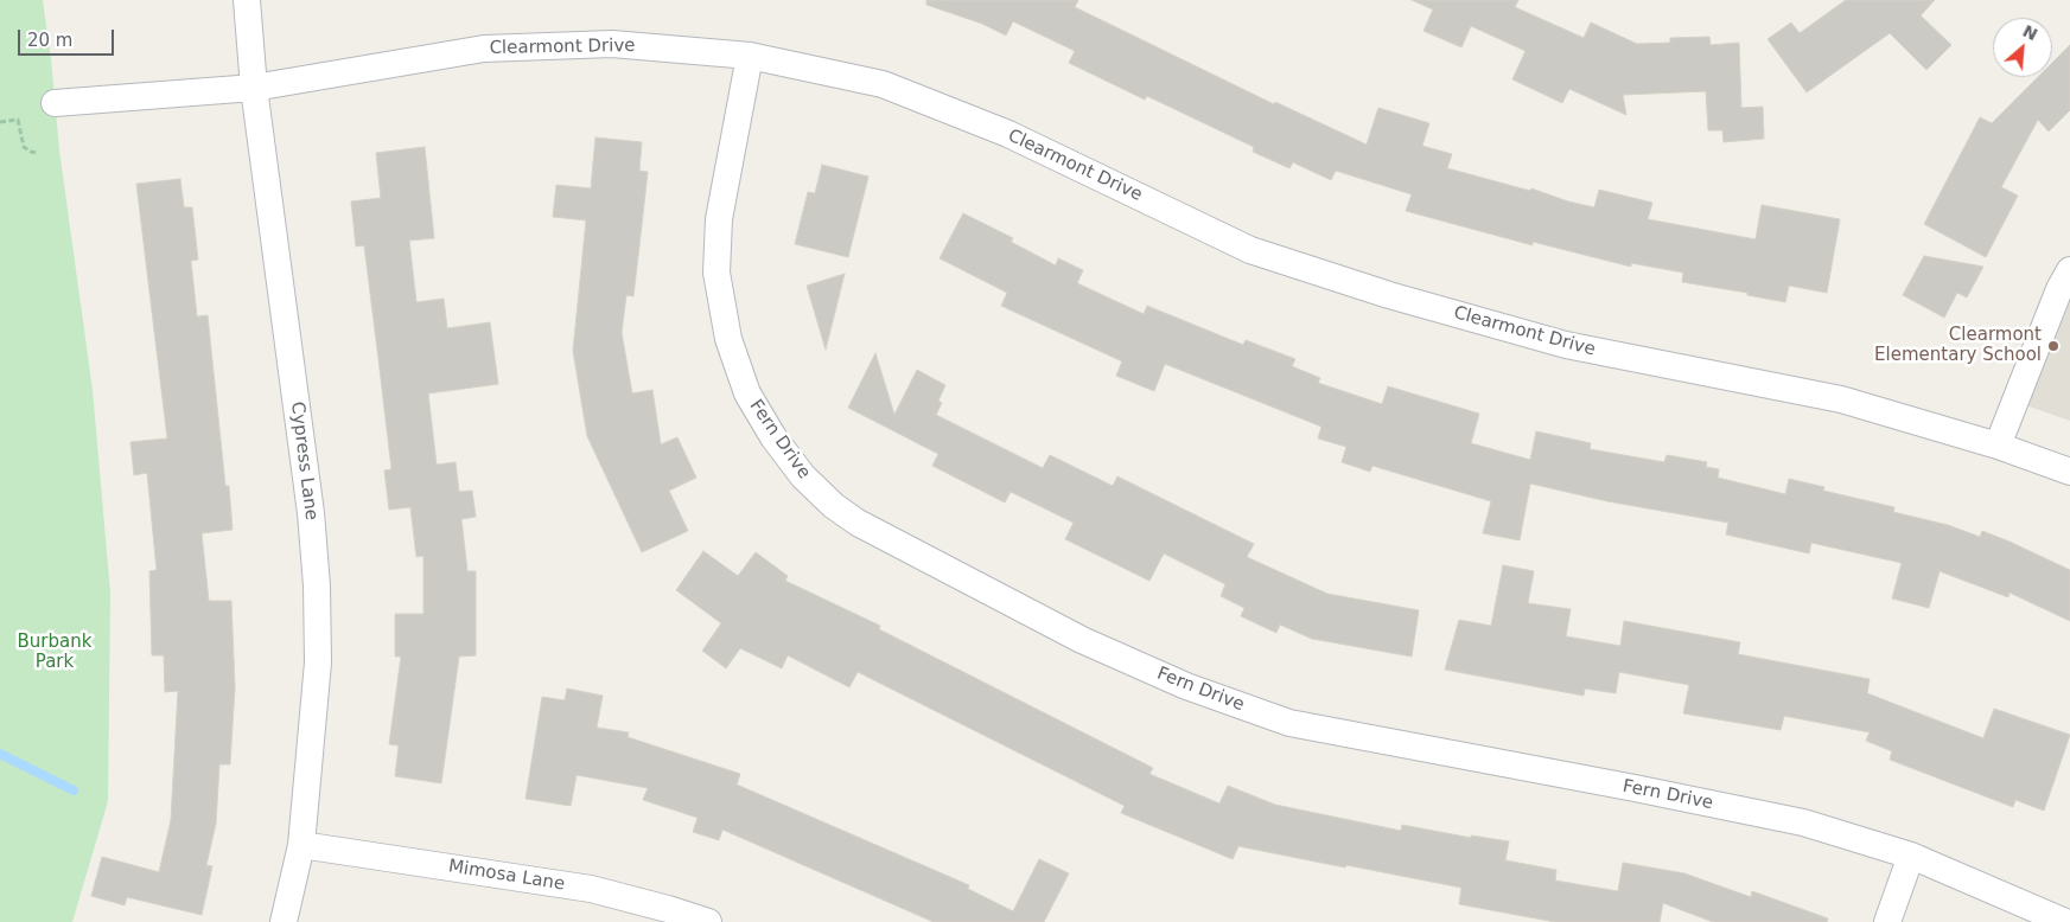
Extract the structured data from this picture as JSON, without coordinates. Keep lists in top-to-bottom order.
{
  "streets": {
    "street": [
      "Clearmont Drive",
      "Fern Drive",
      "Cypress Lane",
      "Mimosa Lane"
    ]
  },
  "crossings": [
    ["Clearmont Drive", "Fern Drive"],
    ["Clearmont Drive", "Cypress Lane"],
    ["Cypress Lane", "Mimosa Lane"]
  ],
  "parks": ["Burbank Park"],
  "places": ["Clearmont Elementary School"],
  "scale_bar": "20 m",
  "north": "top right"
}
